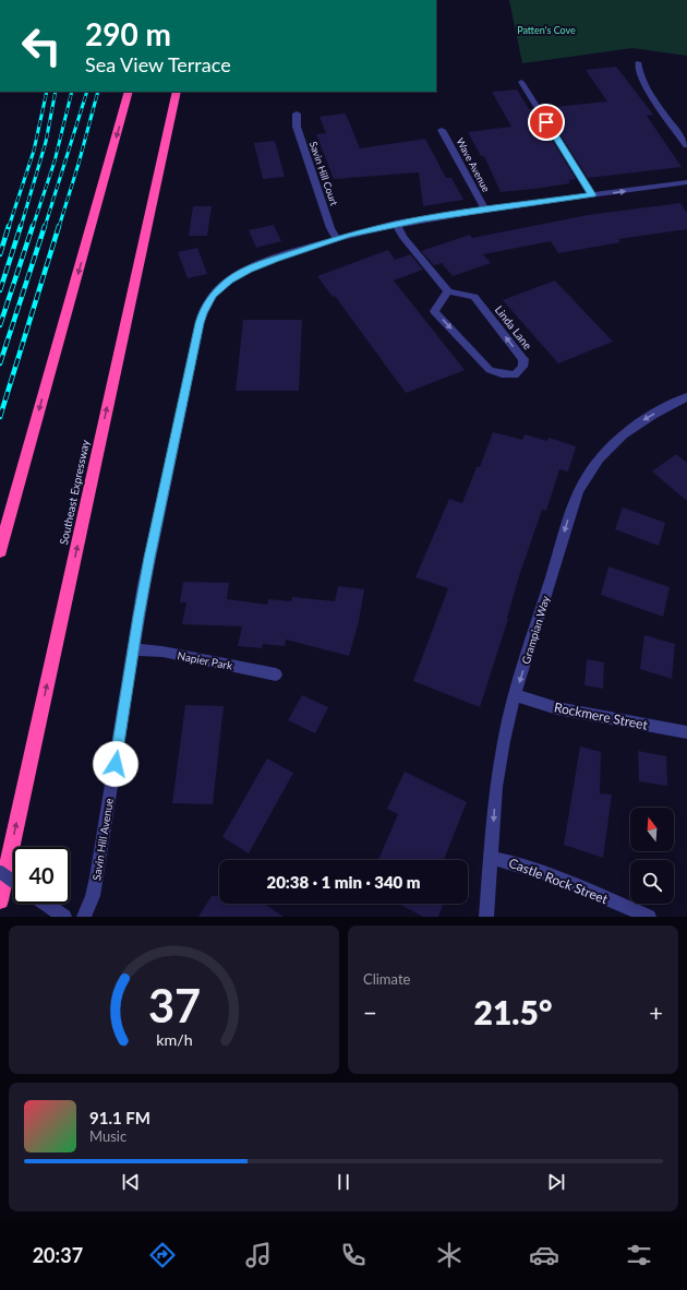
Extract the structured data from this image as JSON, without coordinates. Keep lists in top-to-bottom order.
{
  "streets": {
    "highway": ["Southeast Expressway"],
    "street": [
      "Wave Avenue",
      "Savin Hill Court",
      "Linda Lane",
      "Grampian Way",
      "Napier Park",
      "Rockmere Street",
      "Savin Hill Avenue",
      "Castle Rock Street"
    ]
  },
  "crossings": [
    ["Wave Avenue", "Savin Hill Avenue"],
    ["Savin Hill Court", "Savin Hill Avenue"],
    ["Grampian Way", "Rockmere Street"],
    ["Grampian Way", "Castle Rock Street"],
    ["Napier Park", "Savin Hill Avenue"]
  ],
  "one_way": ["Grampian Way"],
  "parks": ["Patten's Cove"],
  "north": "top",
  "page": {
    "turn": ["290 m", "Sea View Terrace"],
    "limit": "40",
    "trip": "20:38 · 1 min · 340 m",
    "tile": "Climate",
    "heat": ["−", "21.5°", "+"],
    "song": ["91.1 FM", "Music"],
    "tabs": "20:37",
    "gauge": ["37", "km/h"]
  }
}
